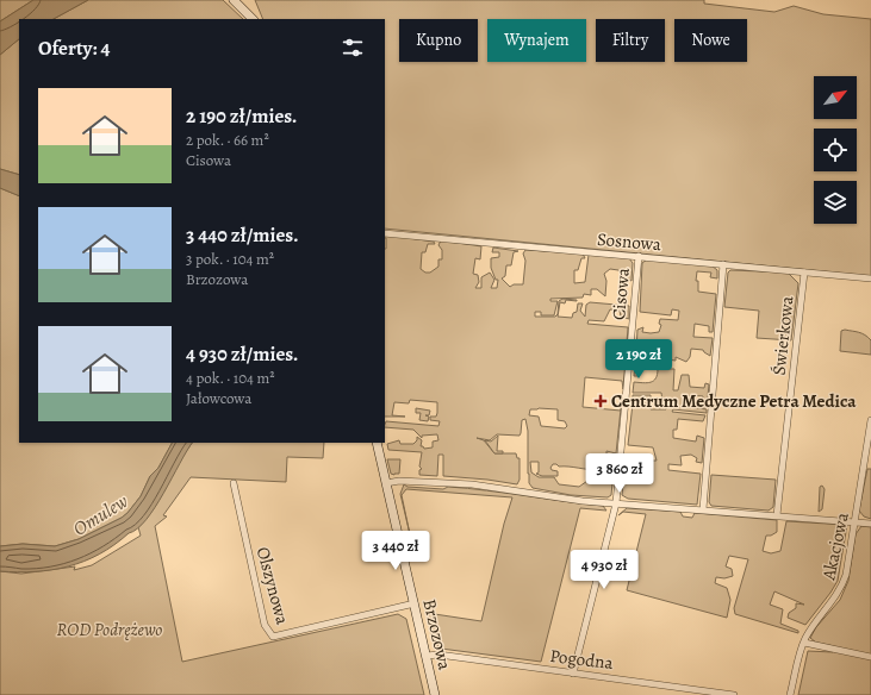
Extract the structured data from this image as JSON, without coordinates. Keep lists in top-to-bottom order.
{
  "streets": {
    "main road": ["Brzozowa"],
    "street": [
      "Sosnowa",
      "Cisowa",
      "Świerkowa",
      "Akacjowa",
      "Olszynowa",
      "Pogodna"
    ]
  },
  "crossings": [
    ["Sosnowa", "Cisowa"],
    ["Sosnowa", "Świerkowa"],
    ["Cisowa", "Pogodna"],
    ["Olszynowa", "Brzozowa"],
    ["Brzozowa", "Pogodna"]
  ],
  "water": ["Omulew"],
  "parks": ["ROD Podrężewo"],
  "places": {
    "health": ["Centrum Medyczne Petra Medica"]
  },
  "north": "top right",
  "page": {
    "chip": [
      "Kupno",
      "Wynajem",
      "Filtry",
      "Nowe"
    ],
    "heading": "Oferty: 4",
    "list": [
      {
        "name": "2 190 zł/mies.",
        "note": "2 pok. · 66 m² · Cisowa"
      },
      {
        "name": "3 440 zł/mies.",
        "note": "3 pok. · 104 m² · Brzozowa"
      },
      {
        "name": "4 930 zł/mies.",
        "note": "4 pok. · 104 m² · Jałowcowa"
      }
    ],
    "price": [
      "2 190 zł",
      "3 860 zł",
      "3 440 zł",
      "4 930 zł"
    ]
  }
}
